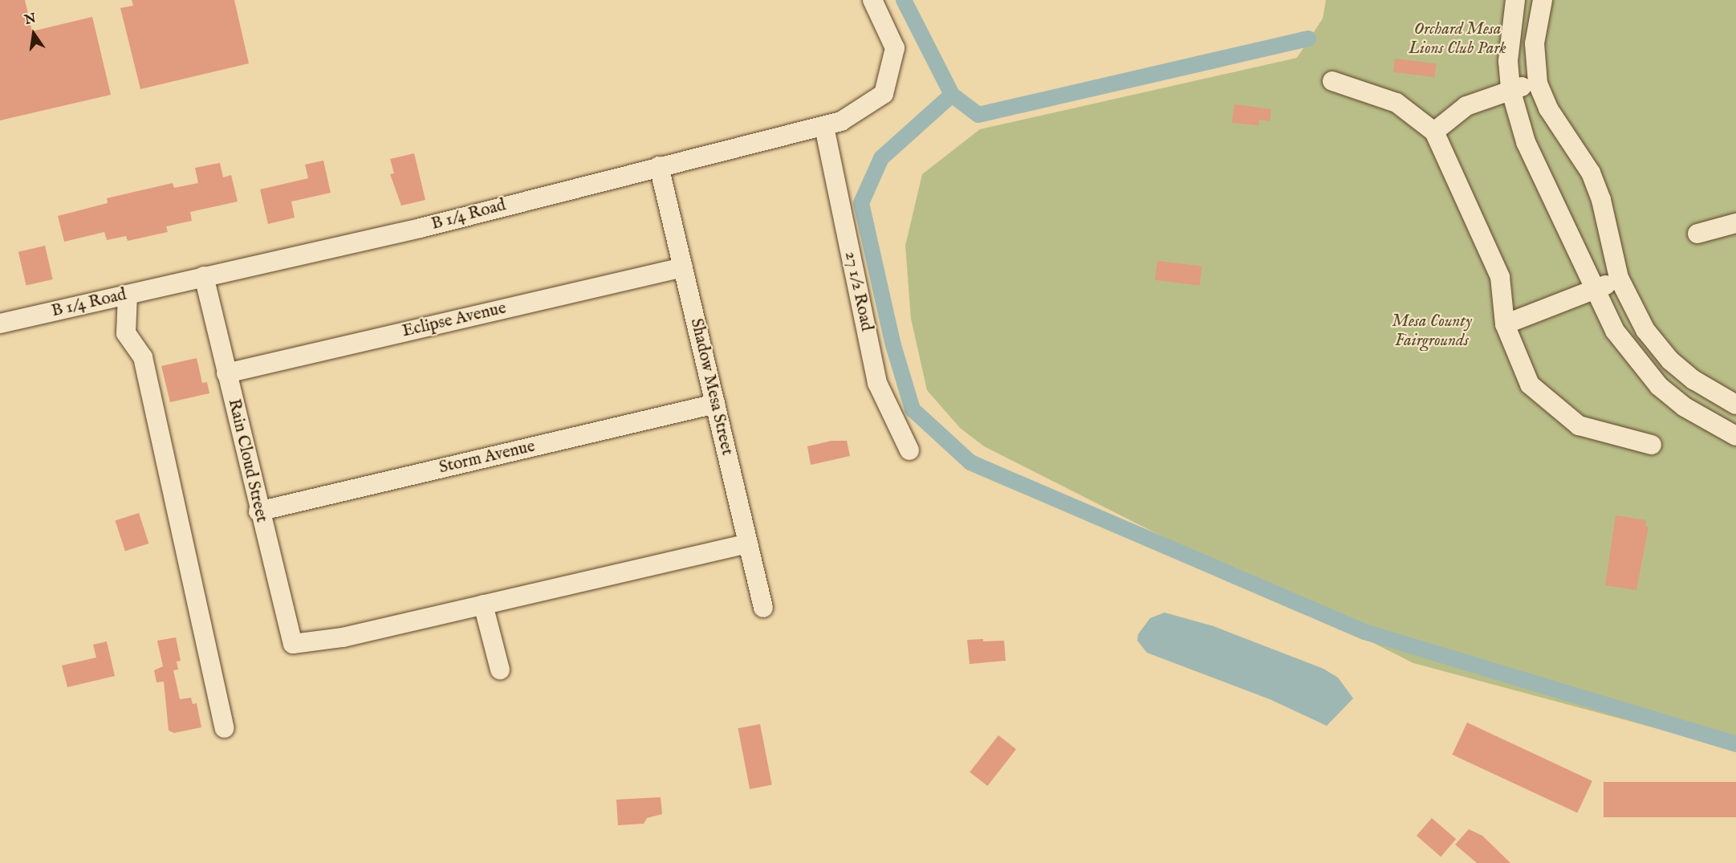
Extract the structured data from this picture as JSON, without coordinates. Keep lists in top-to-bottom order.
{
  "streets": {
    "street": [
      "B 1/4 Road",
      "27 1/2 Road",
      "Eclipse Avenue",
      "Shadow Mesa Street",
      "Storm Avenue",
      "Rain Cloud Street"
    ]
  },
  "crossings": [
    ["B 1/4 Road", "27 1/2 Road"],
    ["B 1/4 Road", "Shadow Mesa Street"],
    ["B 1/4 Road", "Rain Cloud Street"],
    ["Eclipse Avenue", "Shadow Mesa Street"],
    ["Eclipse Avenue", "Rain Cloud Street"],
    ["Shadow Mesa Street", "Storm Avenue"],
    ["Storm Avenue", "Rain Cloud Street"]
  ],
  "parks": ["Orchard Mesa Lions Club Park", "Mesa County Fairgrounds"],
  "north": "top"
}
